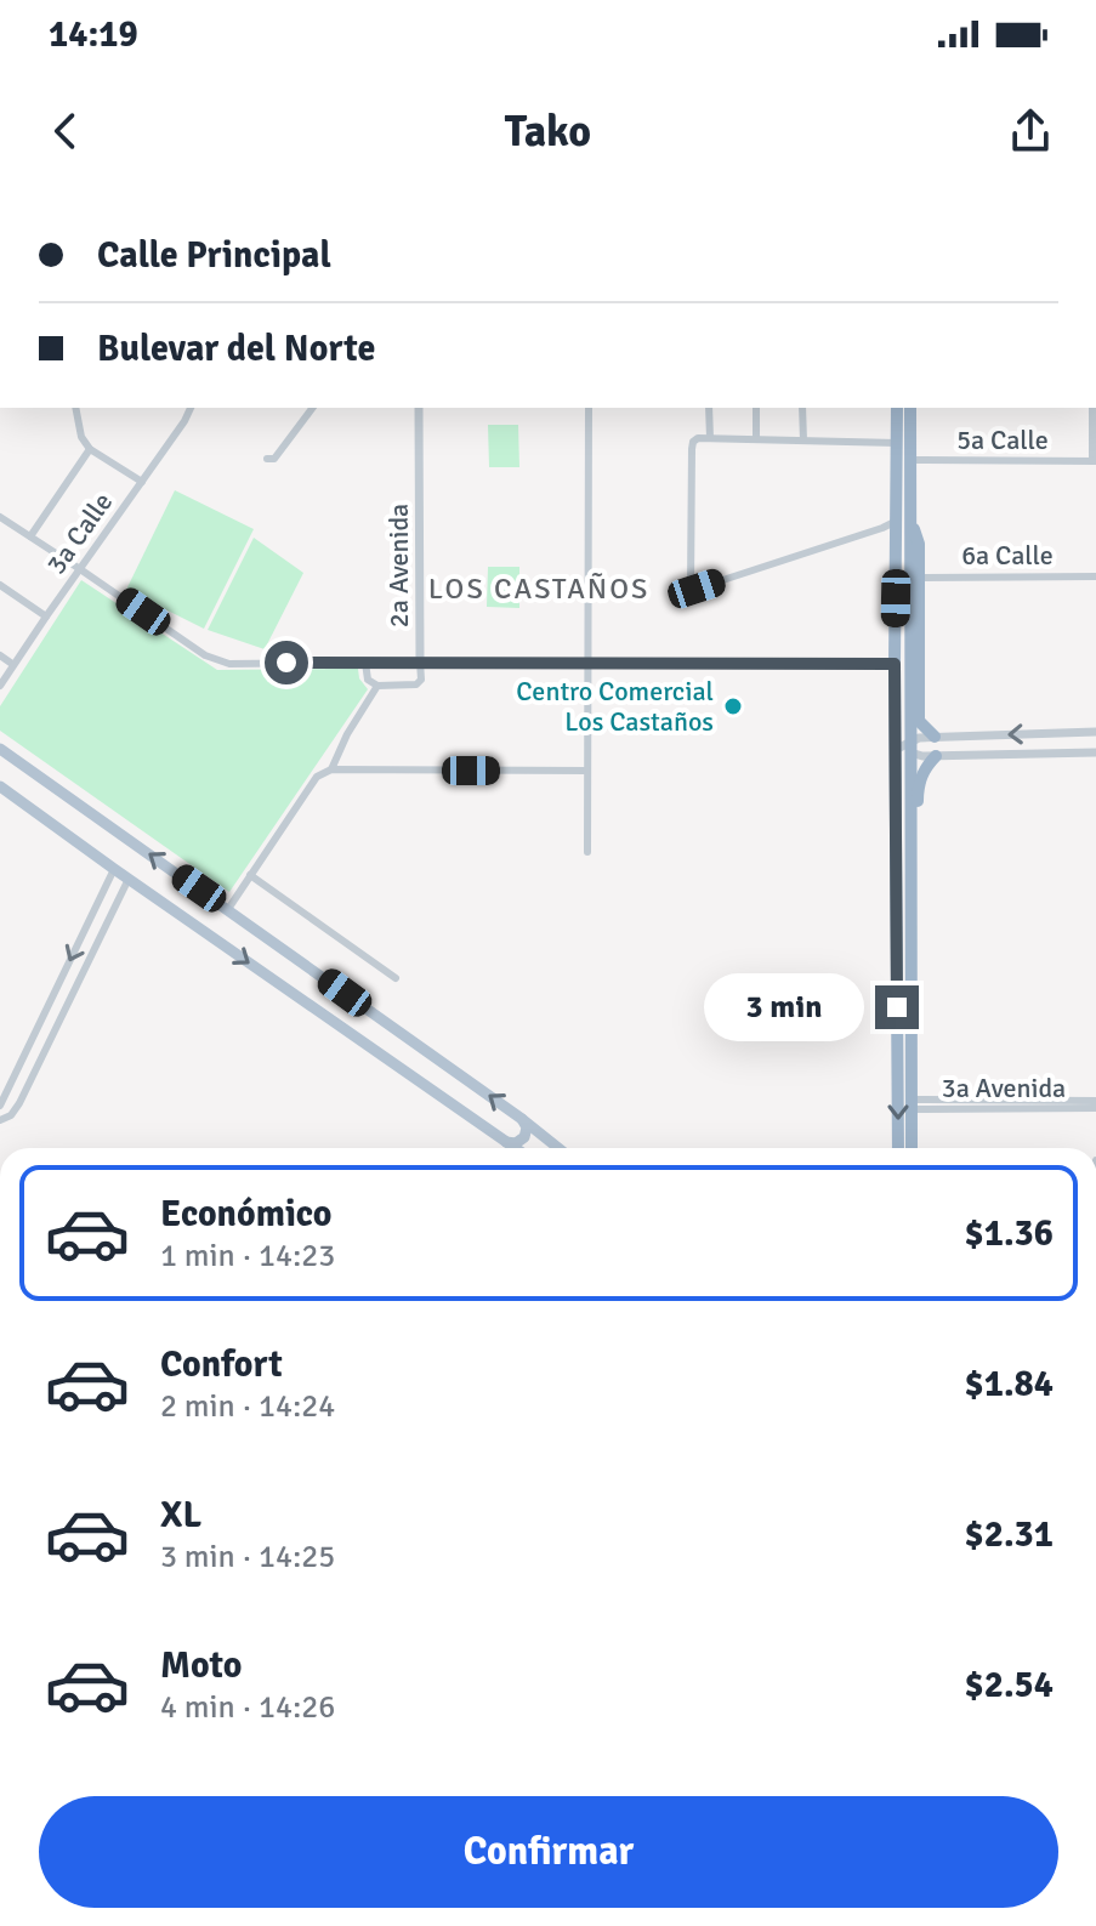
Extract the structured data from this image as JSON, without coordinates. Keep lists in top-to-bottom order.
{
  "streets": {
    "street": [
      "5a Calle",
      "3a Calle",
      "6a Calle",
      "2a Avenida",
      "3a Avenida"
    ]
  },
  "districts": ["LOS CASTAÑOS"],
  "places": ["Centro Comercial Los Castaños"],
  "page": {
    "status": "14:19",
    "header": "Tako",
    "banner": ["Calle Principal", "Bulevar del Norte"],
    "bubble": "3 min",
    "list": [
      {
        "name": "Económico",
        "note": "1 min · 14:23",
        "value": "$1.36"
      },
      {
        "name": "Confort",
        "note": "2 min · 14:24",
        "value": "$1.84"
      },
      {
        "name": "XL",
        "note": "3 min · 14:25",
        "value": "$2.31"
      },
      {
        "name": "Moto",
        "note": "4 min · 14:26",
        "value": "$2.54"
      }
    ],
    "buttons": "Confirmar"
  }
}
